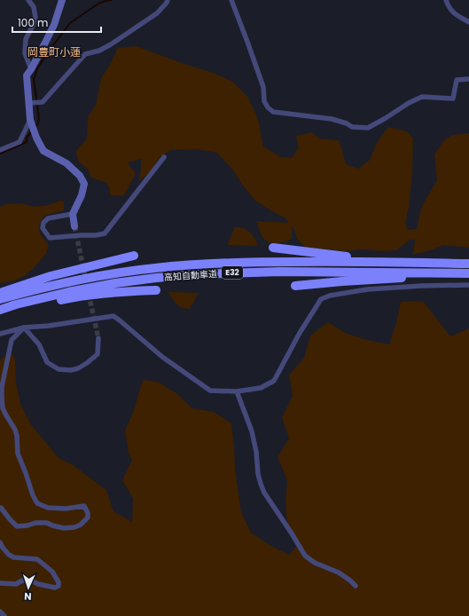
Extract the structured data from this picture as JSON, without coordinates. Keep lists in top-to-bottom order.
{
  "streets": {
    "highway": ["E32", "高知自動車道"]
  },
  "districts": ["岡豊町小蓮"],
  "scale_bar": "100 m",
  "north": "bottom"
}
